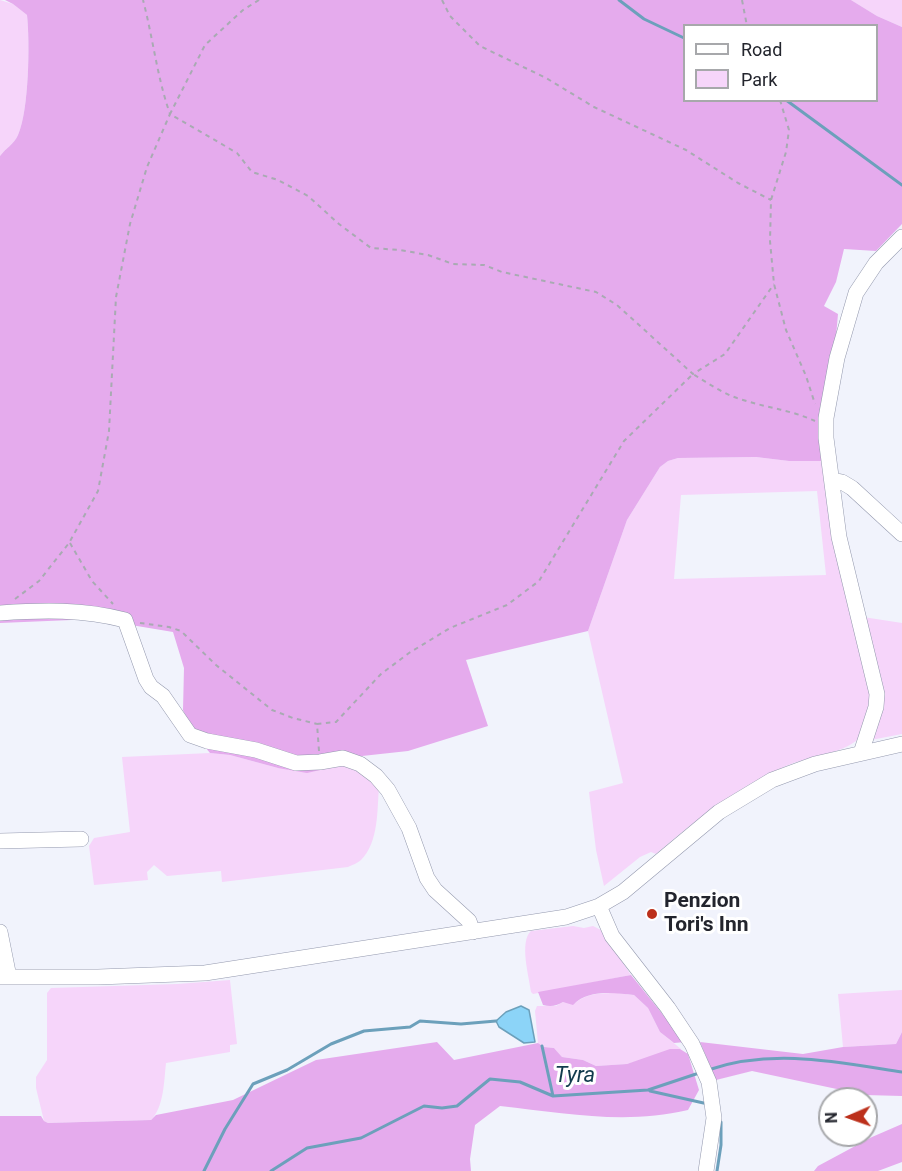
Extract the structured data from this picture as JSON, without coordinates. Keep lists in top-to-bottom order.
{
  "water": ["Tyra"],
  "places": ["Penzion Tori's Inn"],
  "legend": ["Road", "Park"],
  "north": "left"
}
